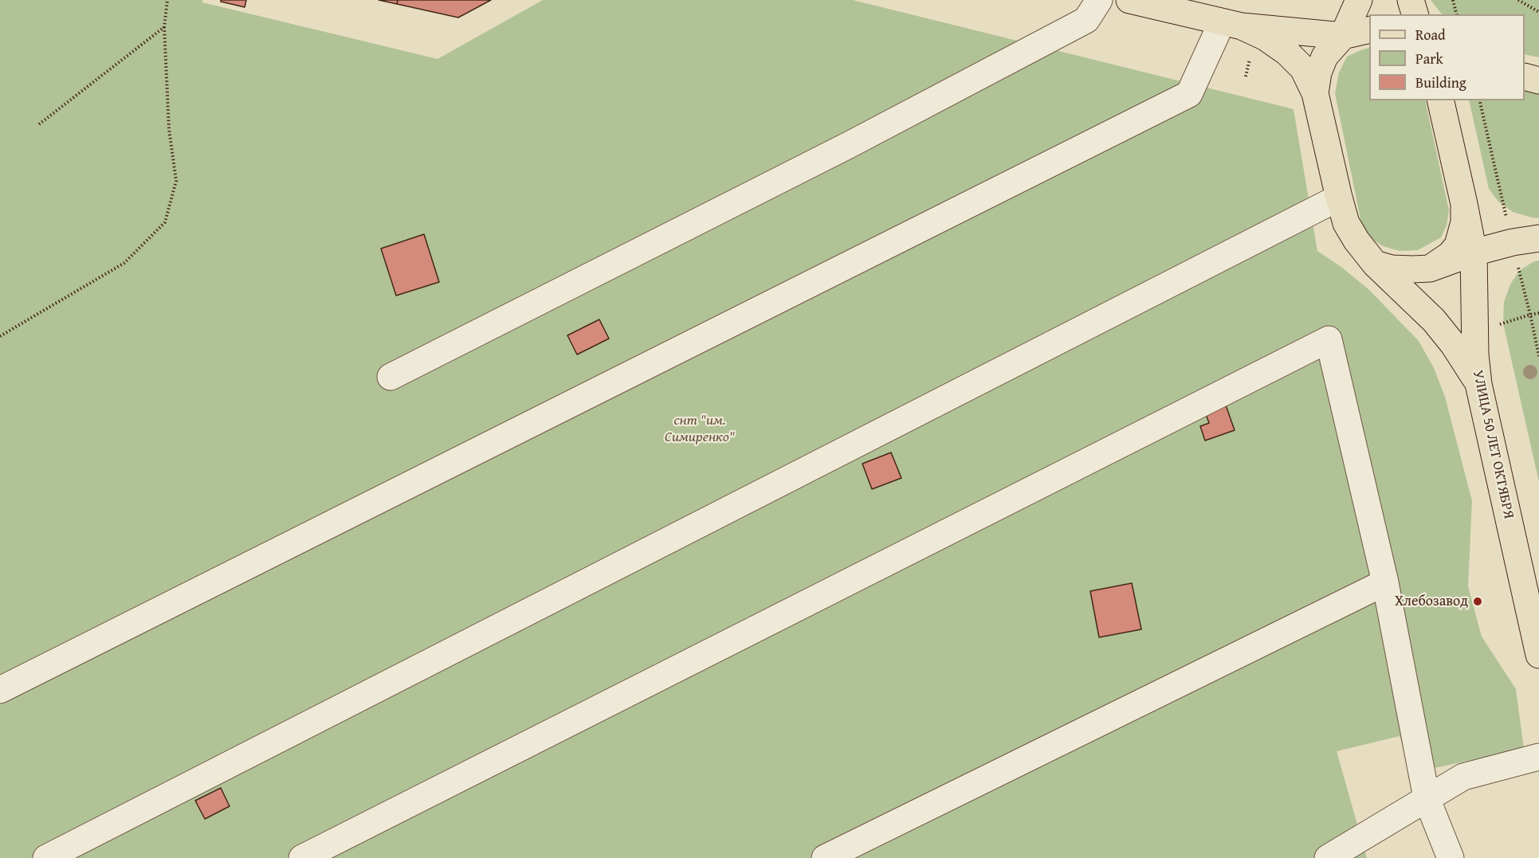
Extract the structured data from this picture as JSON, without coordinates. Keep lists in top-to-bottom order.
{
  "streets": {
    "main road": ["УЛИЦА 50 ЛЕТ ОКТЯБРЯ"]
  },
  "parks": ["снт \"им. Симиренко\""],
  "places": ["Хлебозавод"],
  "legend": ["Road", "Park", "Building"]
}
